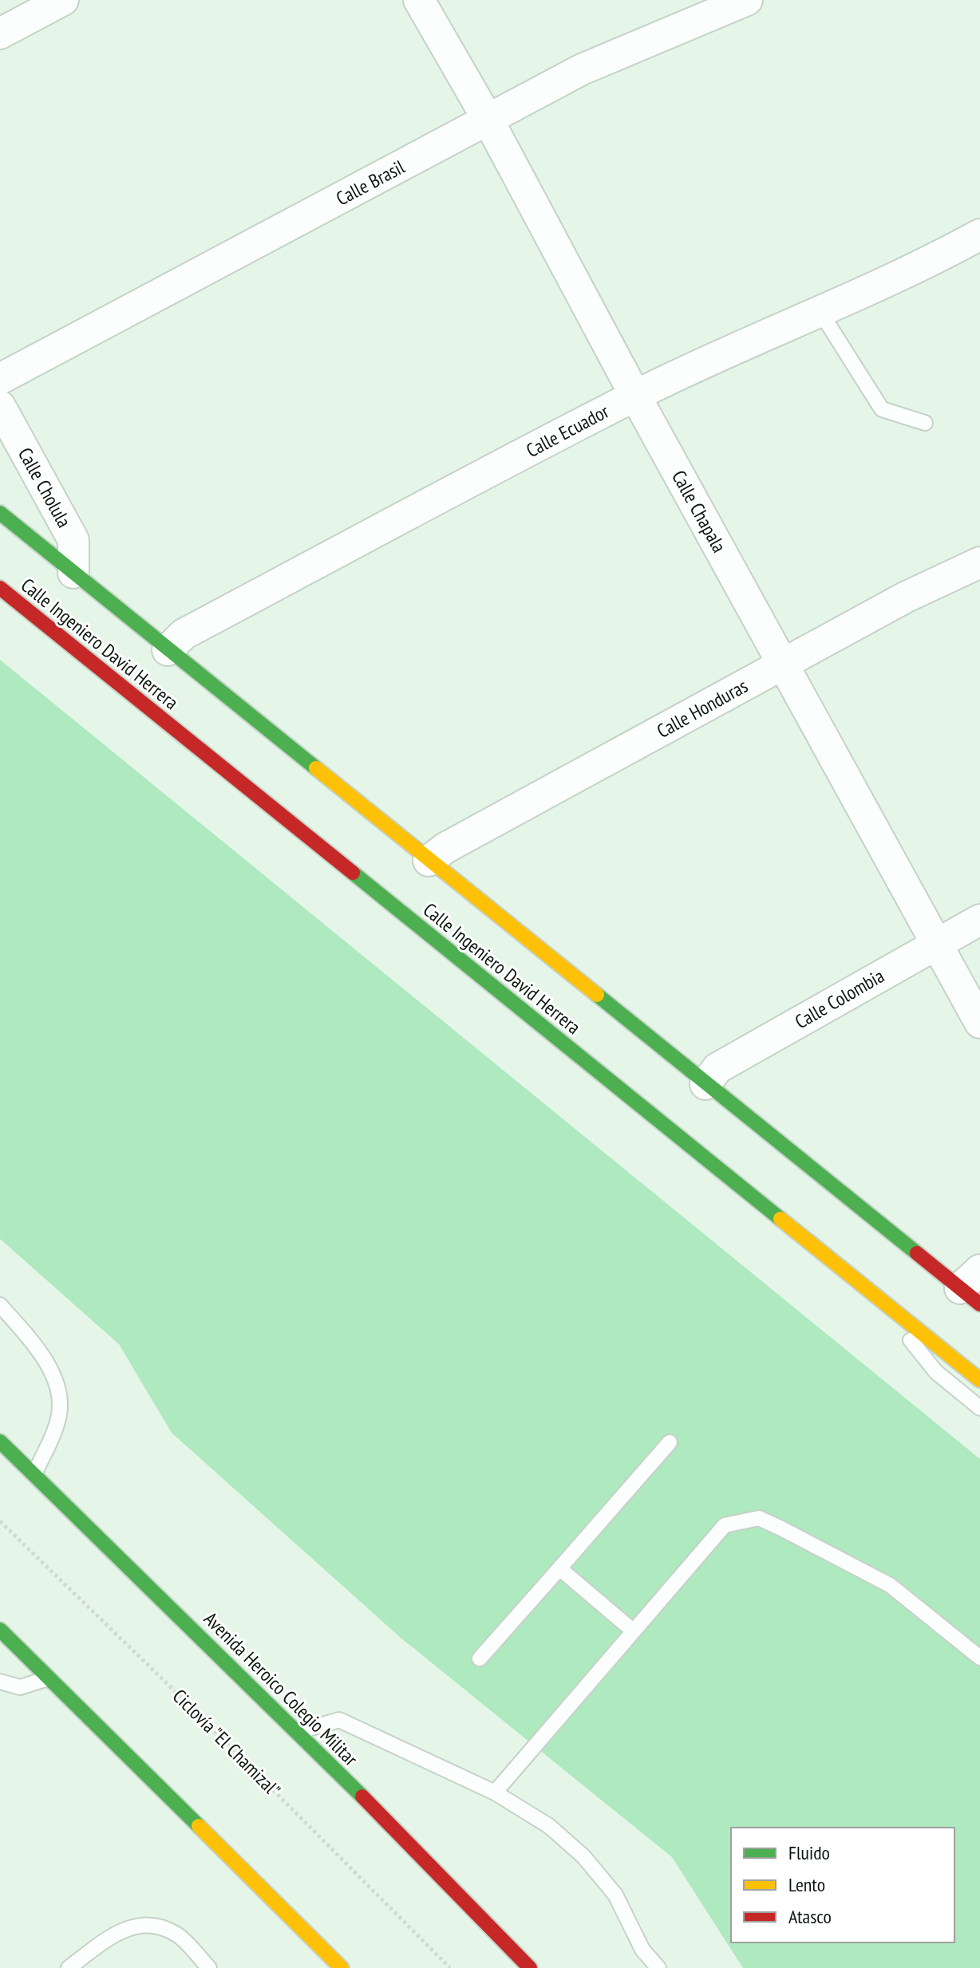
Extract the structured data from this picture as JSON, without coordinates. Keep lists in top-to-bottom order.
{
  "streets": {
    "main road": ["Calle Ingeniero David Herrera", "Avenida Heroico Colegio Militar"],
    "street": [
      "Calle Brasil",
      "Calle Ecuador",
      "Calle Cholula",
      "Calle Chapala",
      "Calle Honduras",
      "Calle Colombia"
    ],
    "path": ["Ciclovía \"El Chamizal\""]
  },
  "crossings": [
    ["Calle Brasil", "Calle Chapala"],
    ["Calle Ecuador", "Calle Chapala"],
    ["Calle Ecuador", "Calle Ingeniero David Herrera"],
    ["Calle Cholula", "Calle Ingeniero David Herrera"],
    ["Calle Chapala", "Calle Honduras"],
    ["Calle Chapala", "Calle Colombia"],
    ["Calle Ingeniero David Herrera", "Calle Honduras"],
    ["Calle Ingeniero David Herrera", "Calle Colombia"]
  ],
  "legend": ["Fluido", "Lento", "Atasco"]
}
